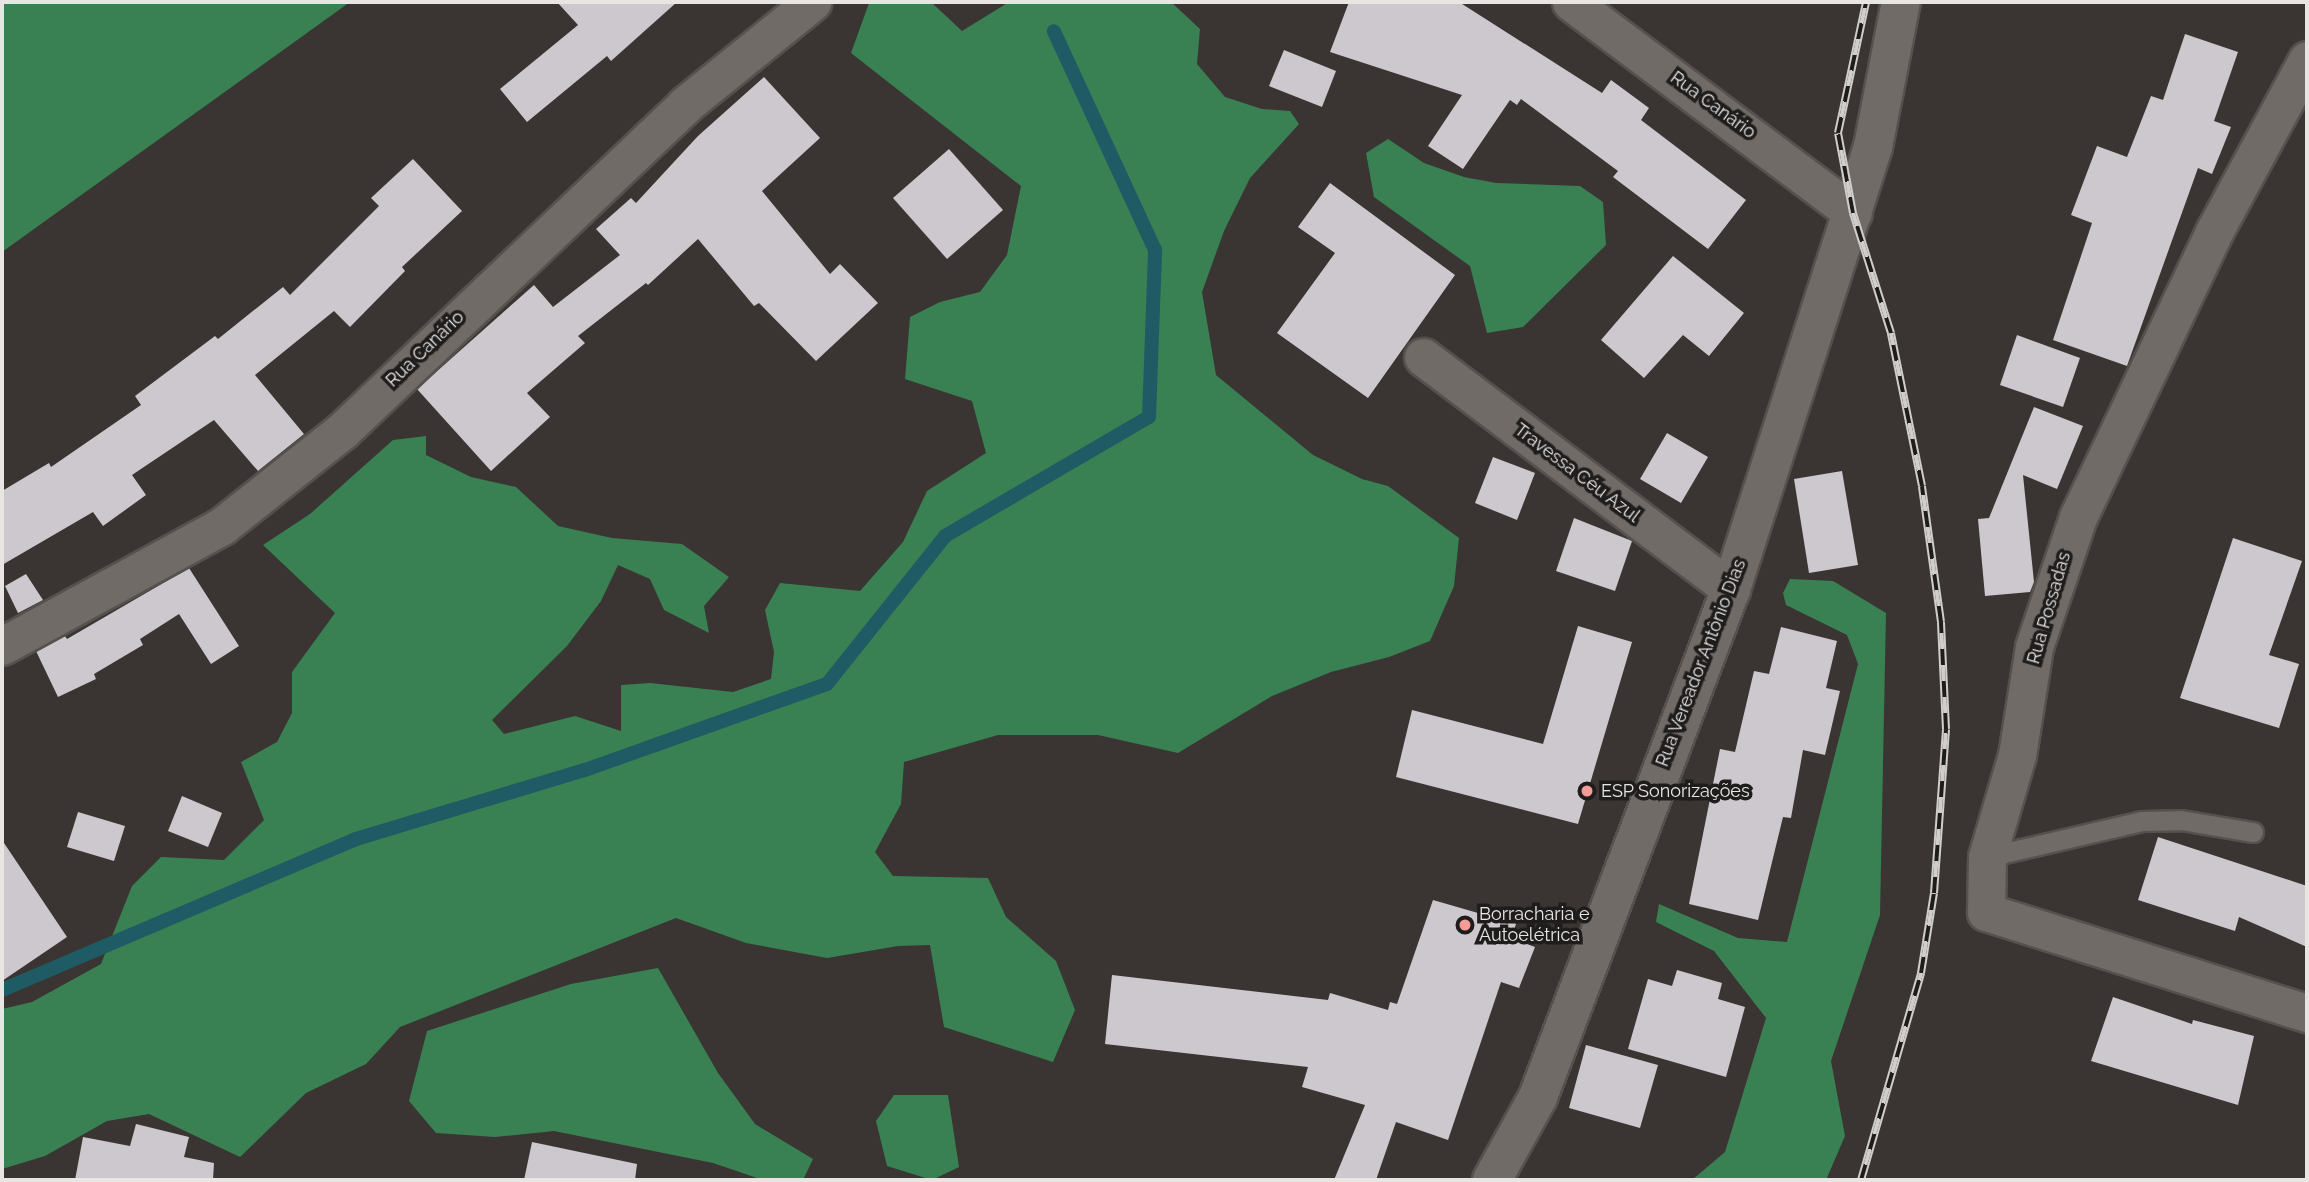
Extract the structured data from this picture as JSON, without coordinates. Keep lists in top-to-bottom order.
{
  "streets": {
    "street": [
      "Rua Canário",
      "Travessa Céu Azul",
      "Rua Possadas",
      "Rua Vereador Antônio Dias"
    ]
  },
  "crossings": [
    ["Rua Canário", "Rua Vereador Antônio Dias"],
    ["Travessa Céu Azul", "Rua Vereador Antônio Dias"]
  ],
  "places": ["ESP Sonorizações", "Borracharia e Autoelétrica"]
}
